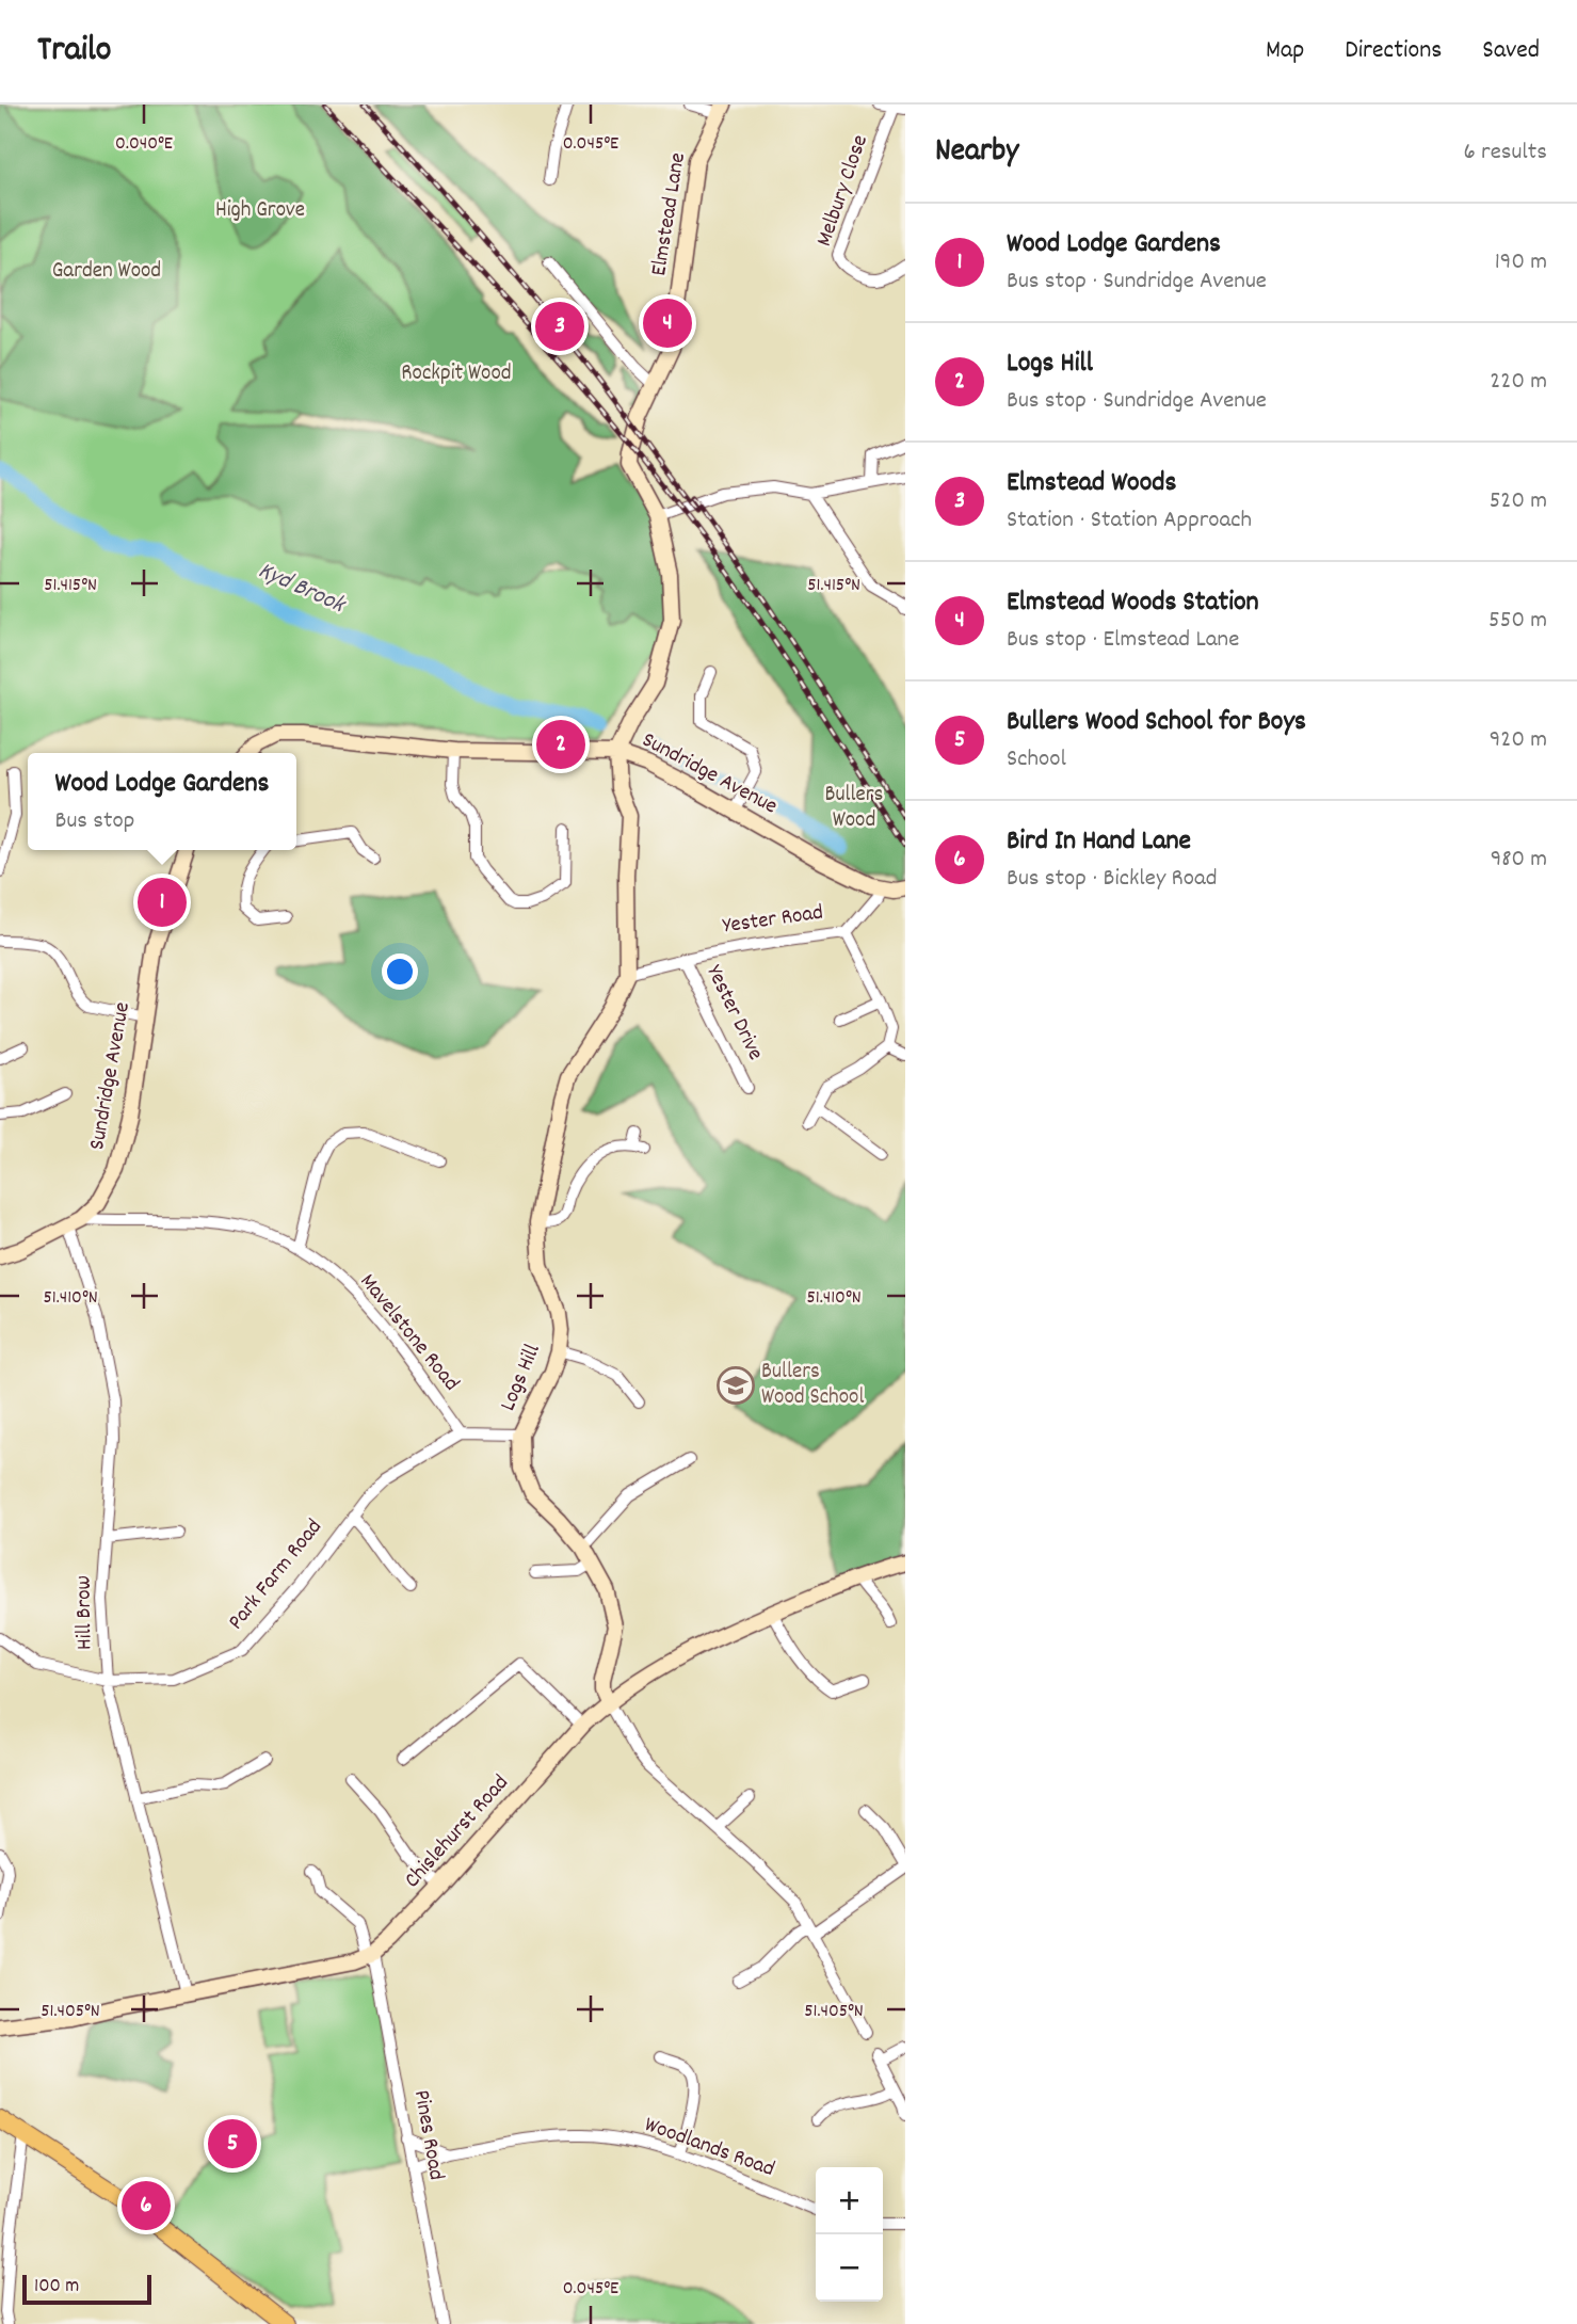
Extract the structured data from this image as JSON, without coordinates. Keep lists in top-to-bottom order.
{
  "streets": {
    "street": [
      "Melbury Close",
      "Elmstead Lane",
      "Sundridge Avenue",
      "Yester Road",
      "Yester Drive",
      "Mavelstone Road",
      "Logs Hill",
      "Park Farm Road",
      "Hill Brow",
      "Chislehurst Road",
      "Pines Road",
      "Woodlands Road"
    ]
  },
  "crossings": [
    ["Elmstead Lane", "Sundridge Avenue"],
    ["Elmstead Lane", "Logs Hill"],
    ["Sundridge Avenue", "Yester Road"],
    ["Sundridge Avenue", "Mavelstone Road"],
    ["Sundridge Avenue", "Logs Hill"],
    ["Sundridge Avenue", "Hill Brow"],
    ["Yester Road", "Yester Drive"],
    ["Yester Road", "Logs Hill"],
    ["Mavelstone Road", "Park Farm Road"],
    ["Mavelstone Road", "Hill Brow"],
    ["Logs Hill", "Chislehurst Road"],
    ["Park Farm Road", "Hill Brow"],
    ["Chislehurst Road", "Pines Road"],
    ["Pines Road", "Woodlands Road"]
  ],
  "water": ["Kyd Brook"],
  "parks": [
    "High Grove",
    "Garden Wood",
    "Rockpit Wood",
    "Bullers Wood"
  ],
  "places": {
    "school or university": ["Bullers Wood School"]
  },
  "scale_bar": "100 m",
  "page": {
    "header": "Trailo",
    "nav": ["Map", "Directions", "Saved"],
    "heading": ["Nearby", "6 results"],
    "list": [
      {
        "mark": "1",
        "name": "Wood Lodge Gardens",
        "note": "Bus stop · Sundridge Avenue",
        "value": "190 m"
      },
      {
        "mark": "2",
        "name": "Logs Hill",
        "note": "Bus stop · Sundridge Avenue",
        "value": "220 m"
      },
      {
        "mark": "3",
        "name": "Elmstead Woods",
        "note": "Station · Station Approach",
        "value": "520 m"
      },
      {
        "mark": "4",
        "name": "Elmstead Woods Station",
        "note": "Bus stop · Elmstead Lane",
        "value": "550 m"
      },
      {
        "mark": "5",
        "name": "Bullers Wood School for Boys",
        "note": "School",
        "value": "920 m"
      },
      {
        "mark": "6",
        "name": "Bird In Hand Lane",
        "note": "Bus stop · Bickley Road",
        "value": "980 m"
      }
    ],
    "pins": [
      "4",
      "3",
      "2",
      "1",
      "5",
      "6"
    ],
    "popup": ["Wood Lodge Gardens", "Bus stop"],
    "map_buttons": ["+", "−"],
    "scale": "100 m"
  },
  "coordinates": [
    "0.040°E",
    "0.045°E",
    "51.415°N",
    "51.410°N",
    "51.405°N"
  ]
}
